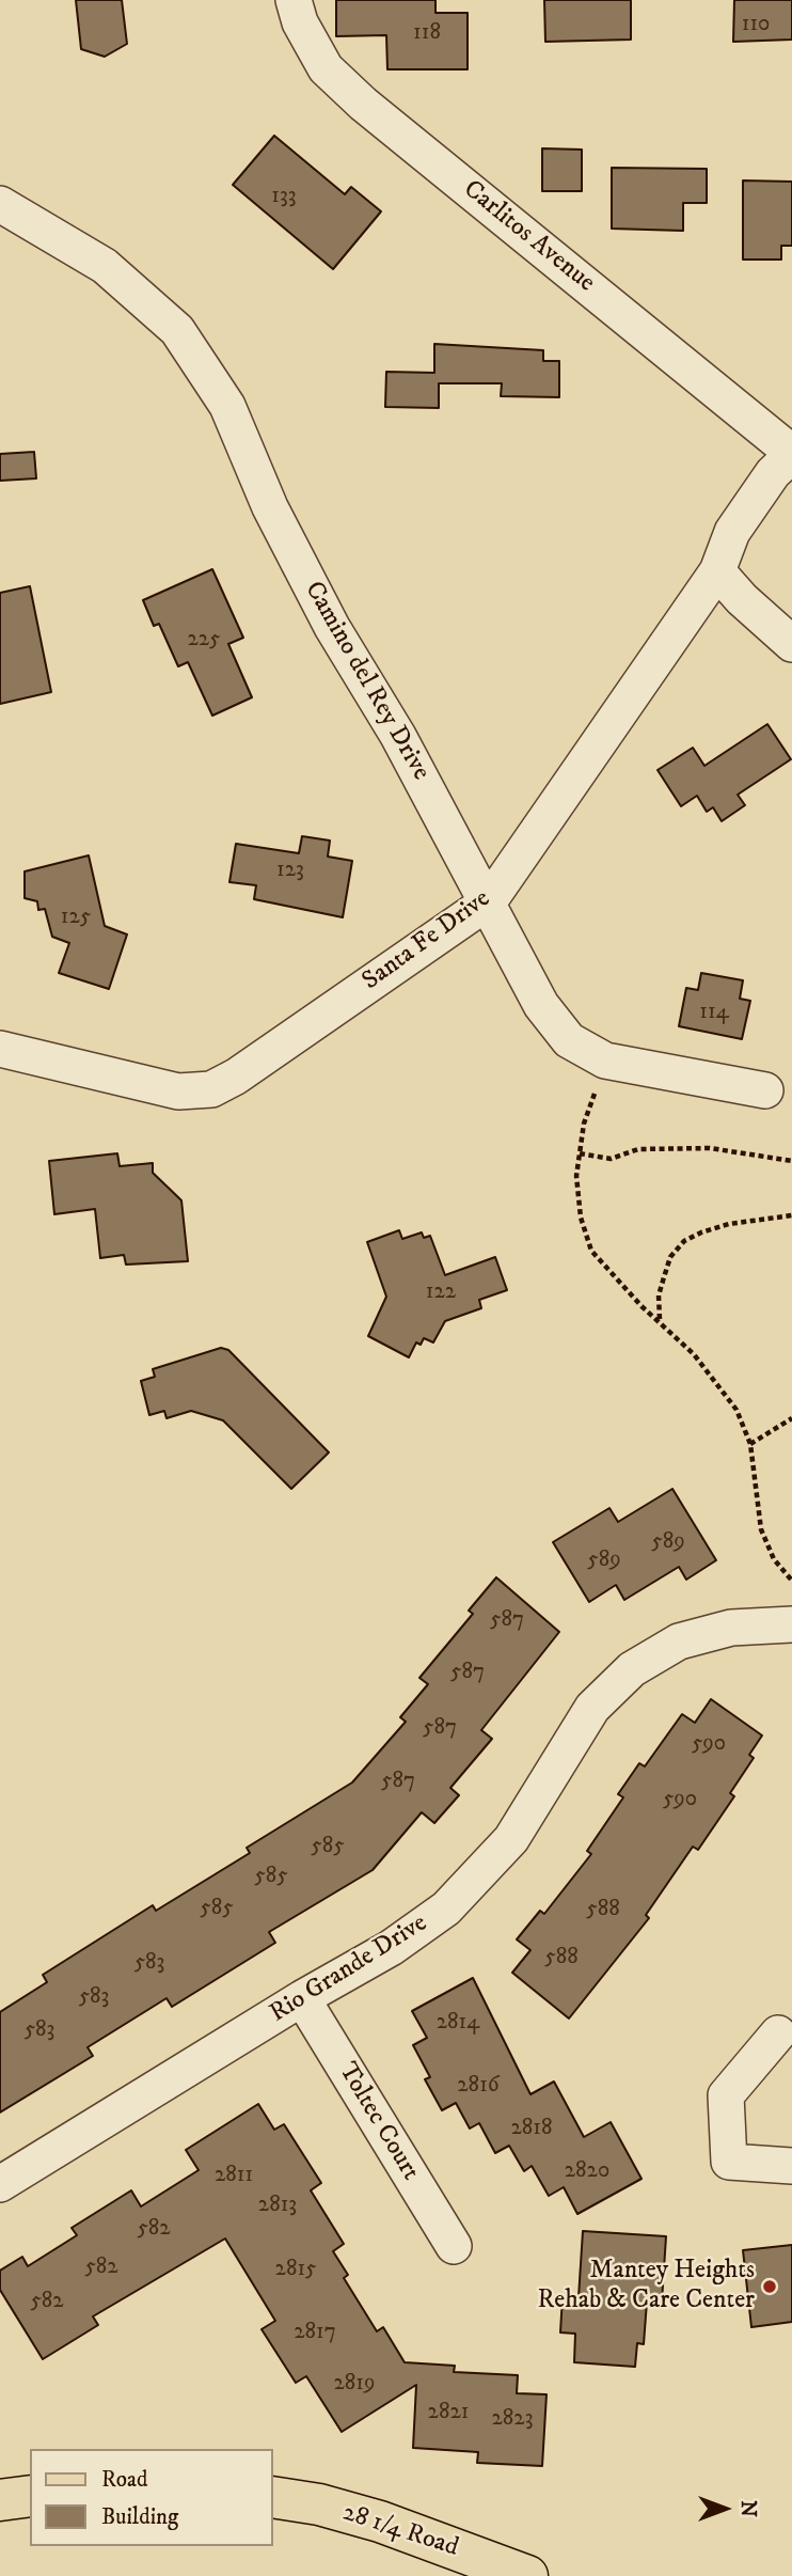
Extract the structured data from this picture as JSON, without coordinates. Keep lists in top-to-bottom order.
{
  "streets": {
    "main road": ["28 1/4 Road"],
    "street": [
      "Carlitos Avenue",
      "Camino del Rey Drive",
      "Santa Fe Drive",
      "Rio Grande Drive",
      "Toltec Court"
    ]
  },
  "crossings": [
    ["Carlitos Avenue", "Santa Fe Drive"],
    ["Camino del Rey Drive", "Santa Fe Drive"],
    ["Rio Grande Drive", "Toltec Court"]
  ],
  "places": ["Mantey Heights Rehab & Care Center"],
  "house_numbers": [
    "110",
    "118",
    "133",
    "225",
    "123",
    "125",
    "114",
    "122",
    "589",
    "589",
    "587",
    "587",
    "587",
    "590",
    "587",
    "590",
    "585",
    "585",
    "585",
    "588",
    "588",
    "583",
    "583",
    "2814",
    "583",
    "2816",
    "2818",
    "2820",
    "2811",
    "2813",
    "582",
    "582",
    "2815",
    "582",
    "2817",
    "2819",
    "2821",
    "2823"
  ],
  "legend": ["Road", "Building"],
  "north": "right"
}
